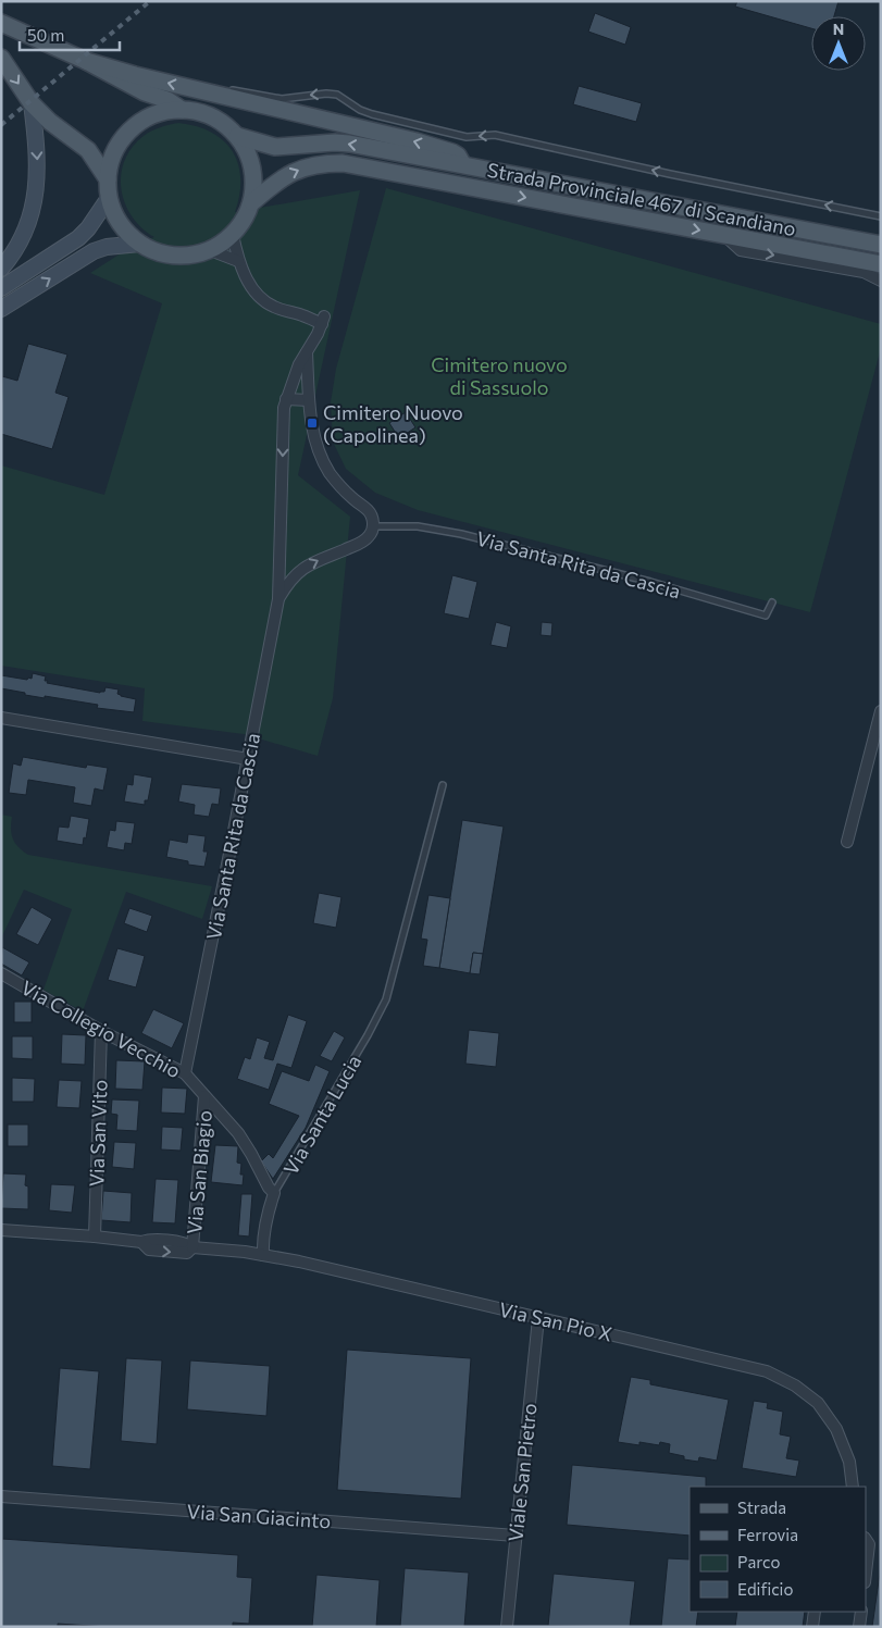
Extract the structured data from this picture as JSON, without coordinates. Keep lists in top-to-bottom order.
{
  "streets": {
    "main road": ["Strada Provinciale 467 di Scandiano"],
    "street": [
      "Via Santa Rita da Cascia",
      "Via Collegio Vecchio",
      "Via San Vito",
      "Via San Biagio",
      "Via San Pio X",
      "Viale San Pietro",
      "Via San Giacinto"
    ],
    "lane": ["Via Santa Lucia"]
  },
  "crossings": [
    ["Strada Provinciale 467 di Scandiano", "Via Santa Rita da Cascia"],
    ["Via Santa Rita da Cascia", "Via Collegio Vecchio"],
    ["Via Collegio Vecchio", "Via Santa Lucia"],
    ["Via Collegio Vecchio", "Via San Vito"],
    ["Via Collegio Vecchio", "Via San Biagio"],
    ["Via San Vito", "Via San Pio X"],
    ["Via San Biagio", "Via San Pio X"],
    ["Via San Pio X", "Viale San Pietro"],
    ["Viale San Pietro", "Via San Giacinto"]
  ],
  "parks": ["Cimitero nuovo di Sassuolo"],
  "places": {
    "transit": ["Cimitero Nuovo (Capolinea)"]
  },
  "legend": [
    "Strada",
    "Ferrovia",
    "Parco",
    "Edificio"
  ],
  "scale_bar": "50 m",
  "north": "top"
}
